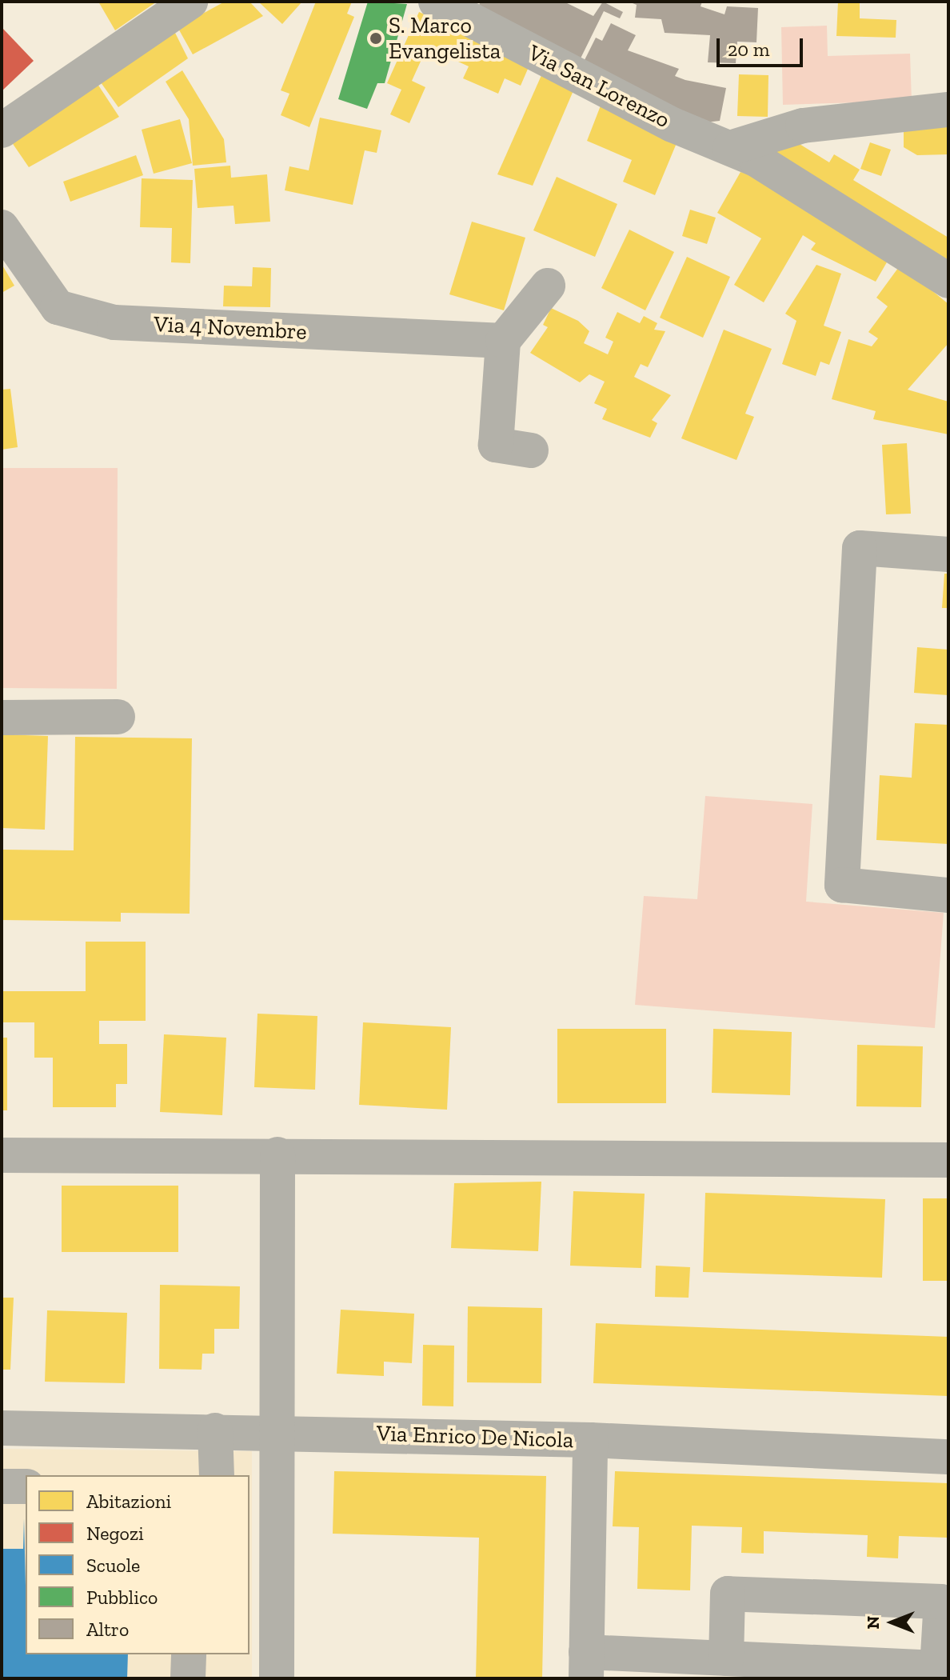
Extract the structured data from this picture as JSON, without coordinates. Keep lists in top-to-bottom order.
{
  "streets": {
    "street": ["Via San Lorenzo", "Via 4 Novembre", "Via Enrico De Nicola"]
  },
  "places": ["S. Marco Evangelista"],
  "legend": [
    "Abitazioni",
    "Negozi",
    "Scuole",
    "Pubblico",
    "Altro"
  ],
  "scale_bar": "20 m",
  "north": "left"
}
